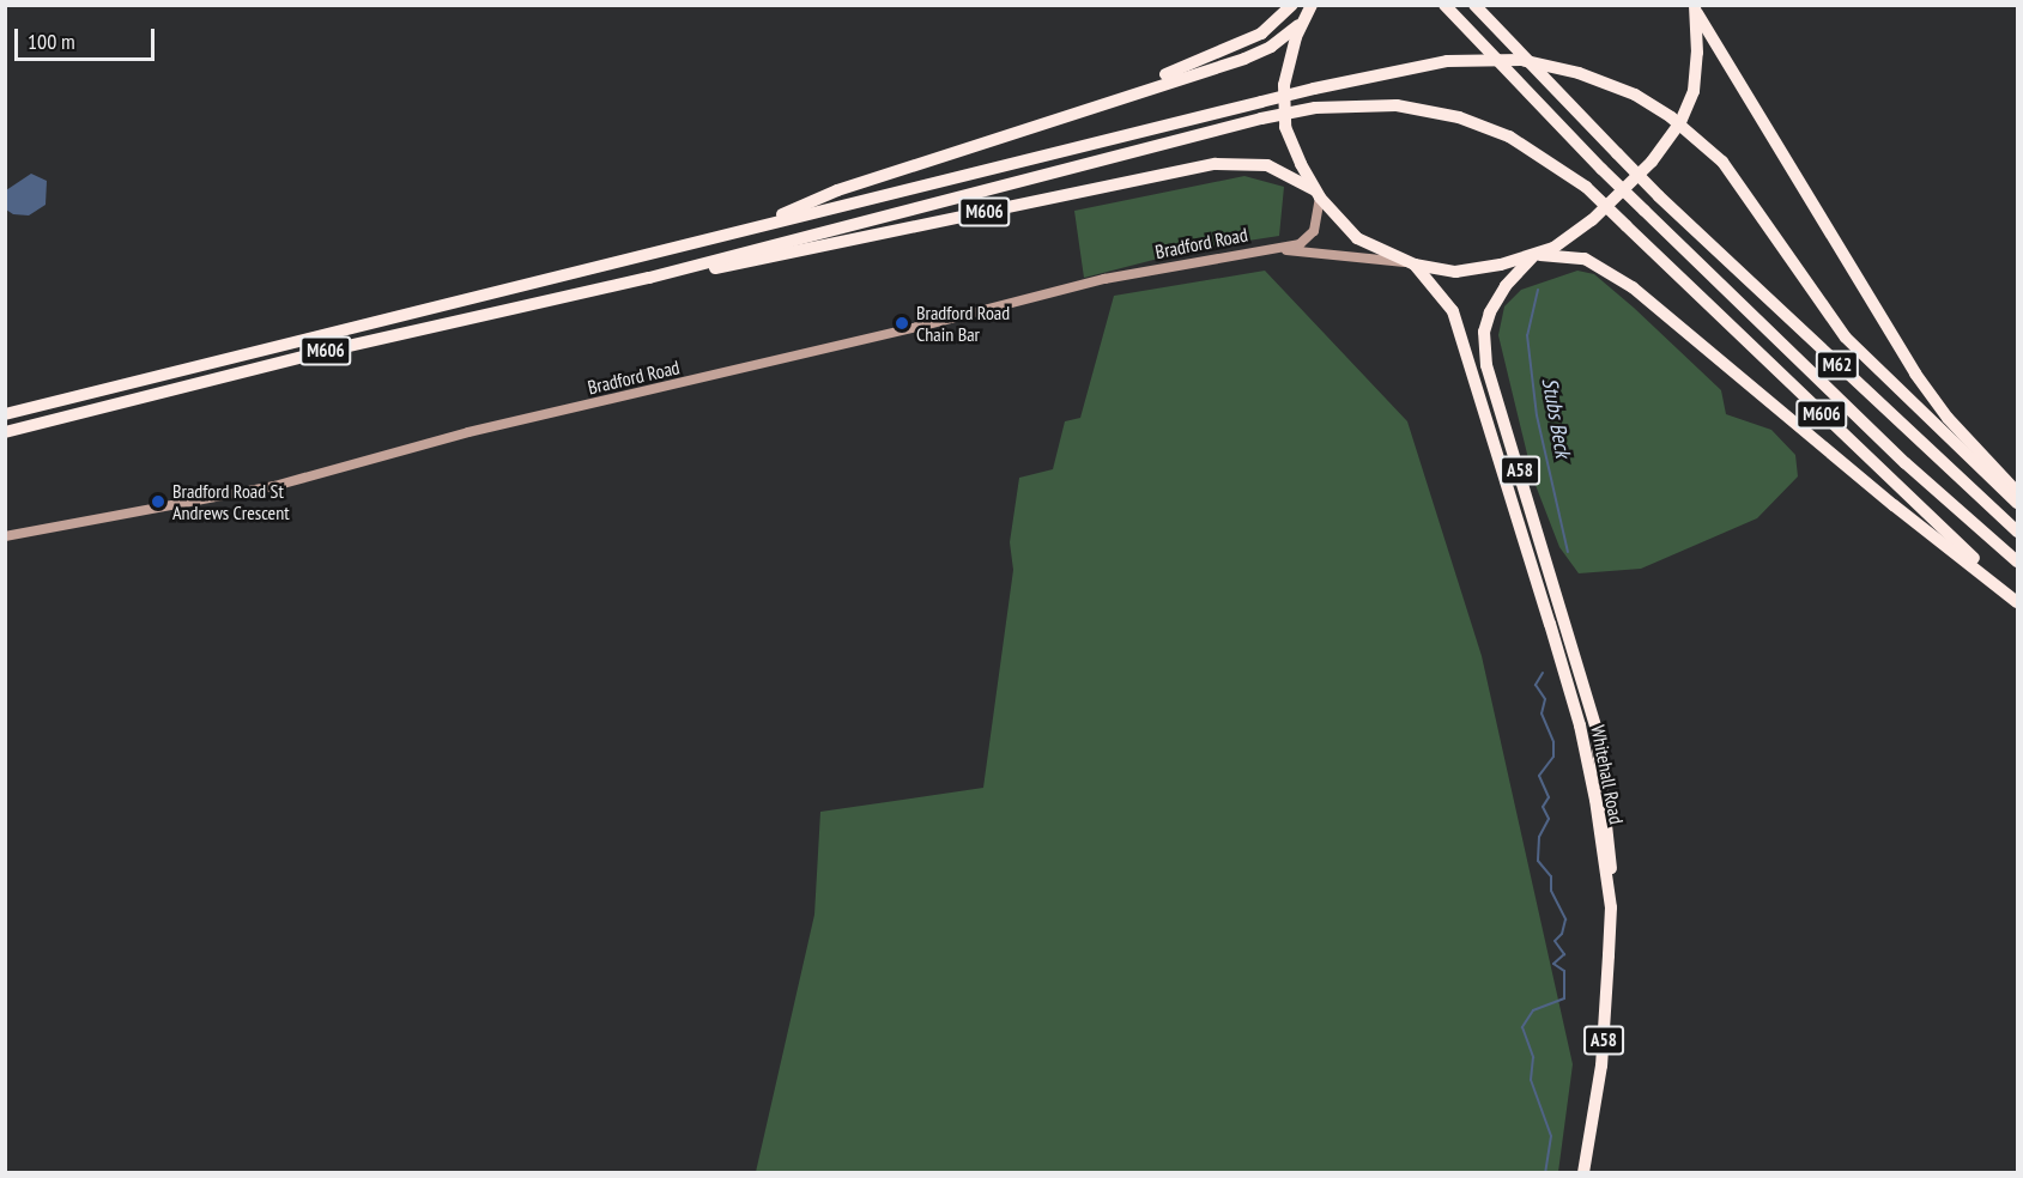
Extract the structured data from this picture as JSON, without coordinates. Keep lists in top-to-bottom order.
{
  "streets": {
    "highway": [
      "M606",
      "M62",
      "A58",
      "Whitehall Road"
    ],
    "street": ["Bradford Road"]
  },
  "crossings": [
    ["M606", "Bradford Road"],
    ["Bradford Road", "Whitehall Road"],
    ["A58", "Whitehall Road"]
  ],
  "water": ["Stubs Beck"],
  "places": ["Bradford Road Chain Bar", "Bradford Road St Andrews Crescent"],
  "scale_bar": "100 m"
}
